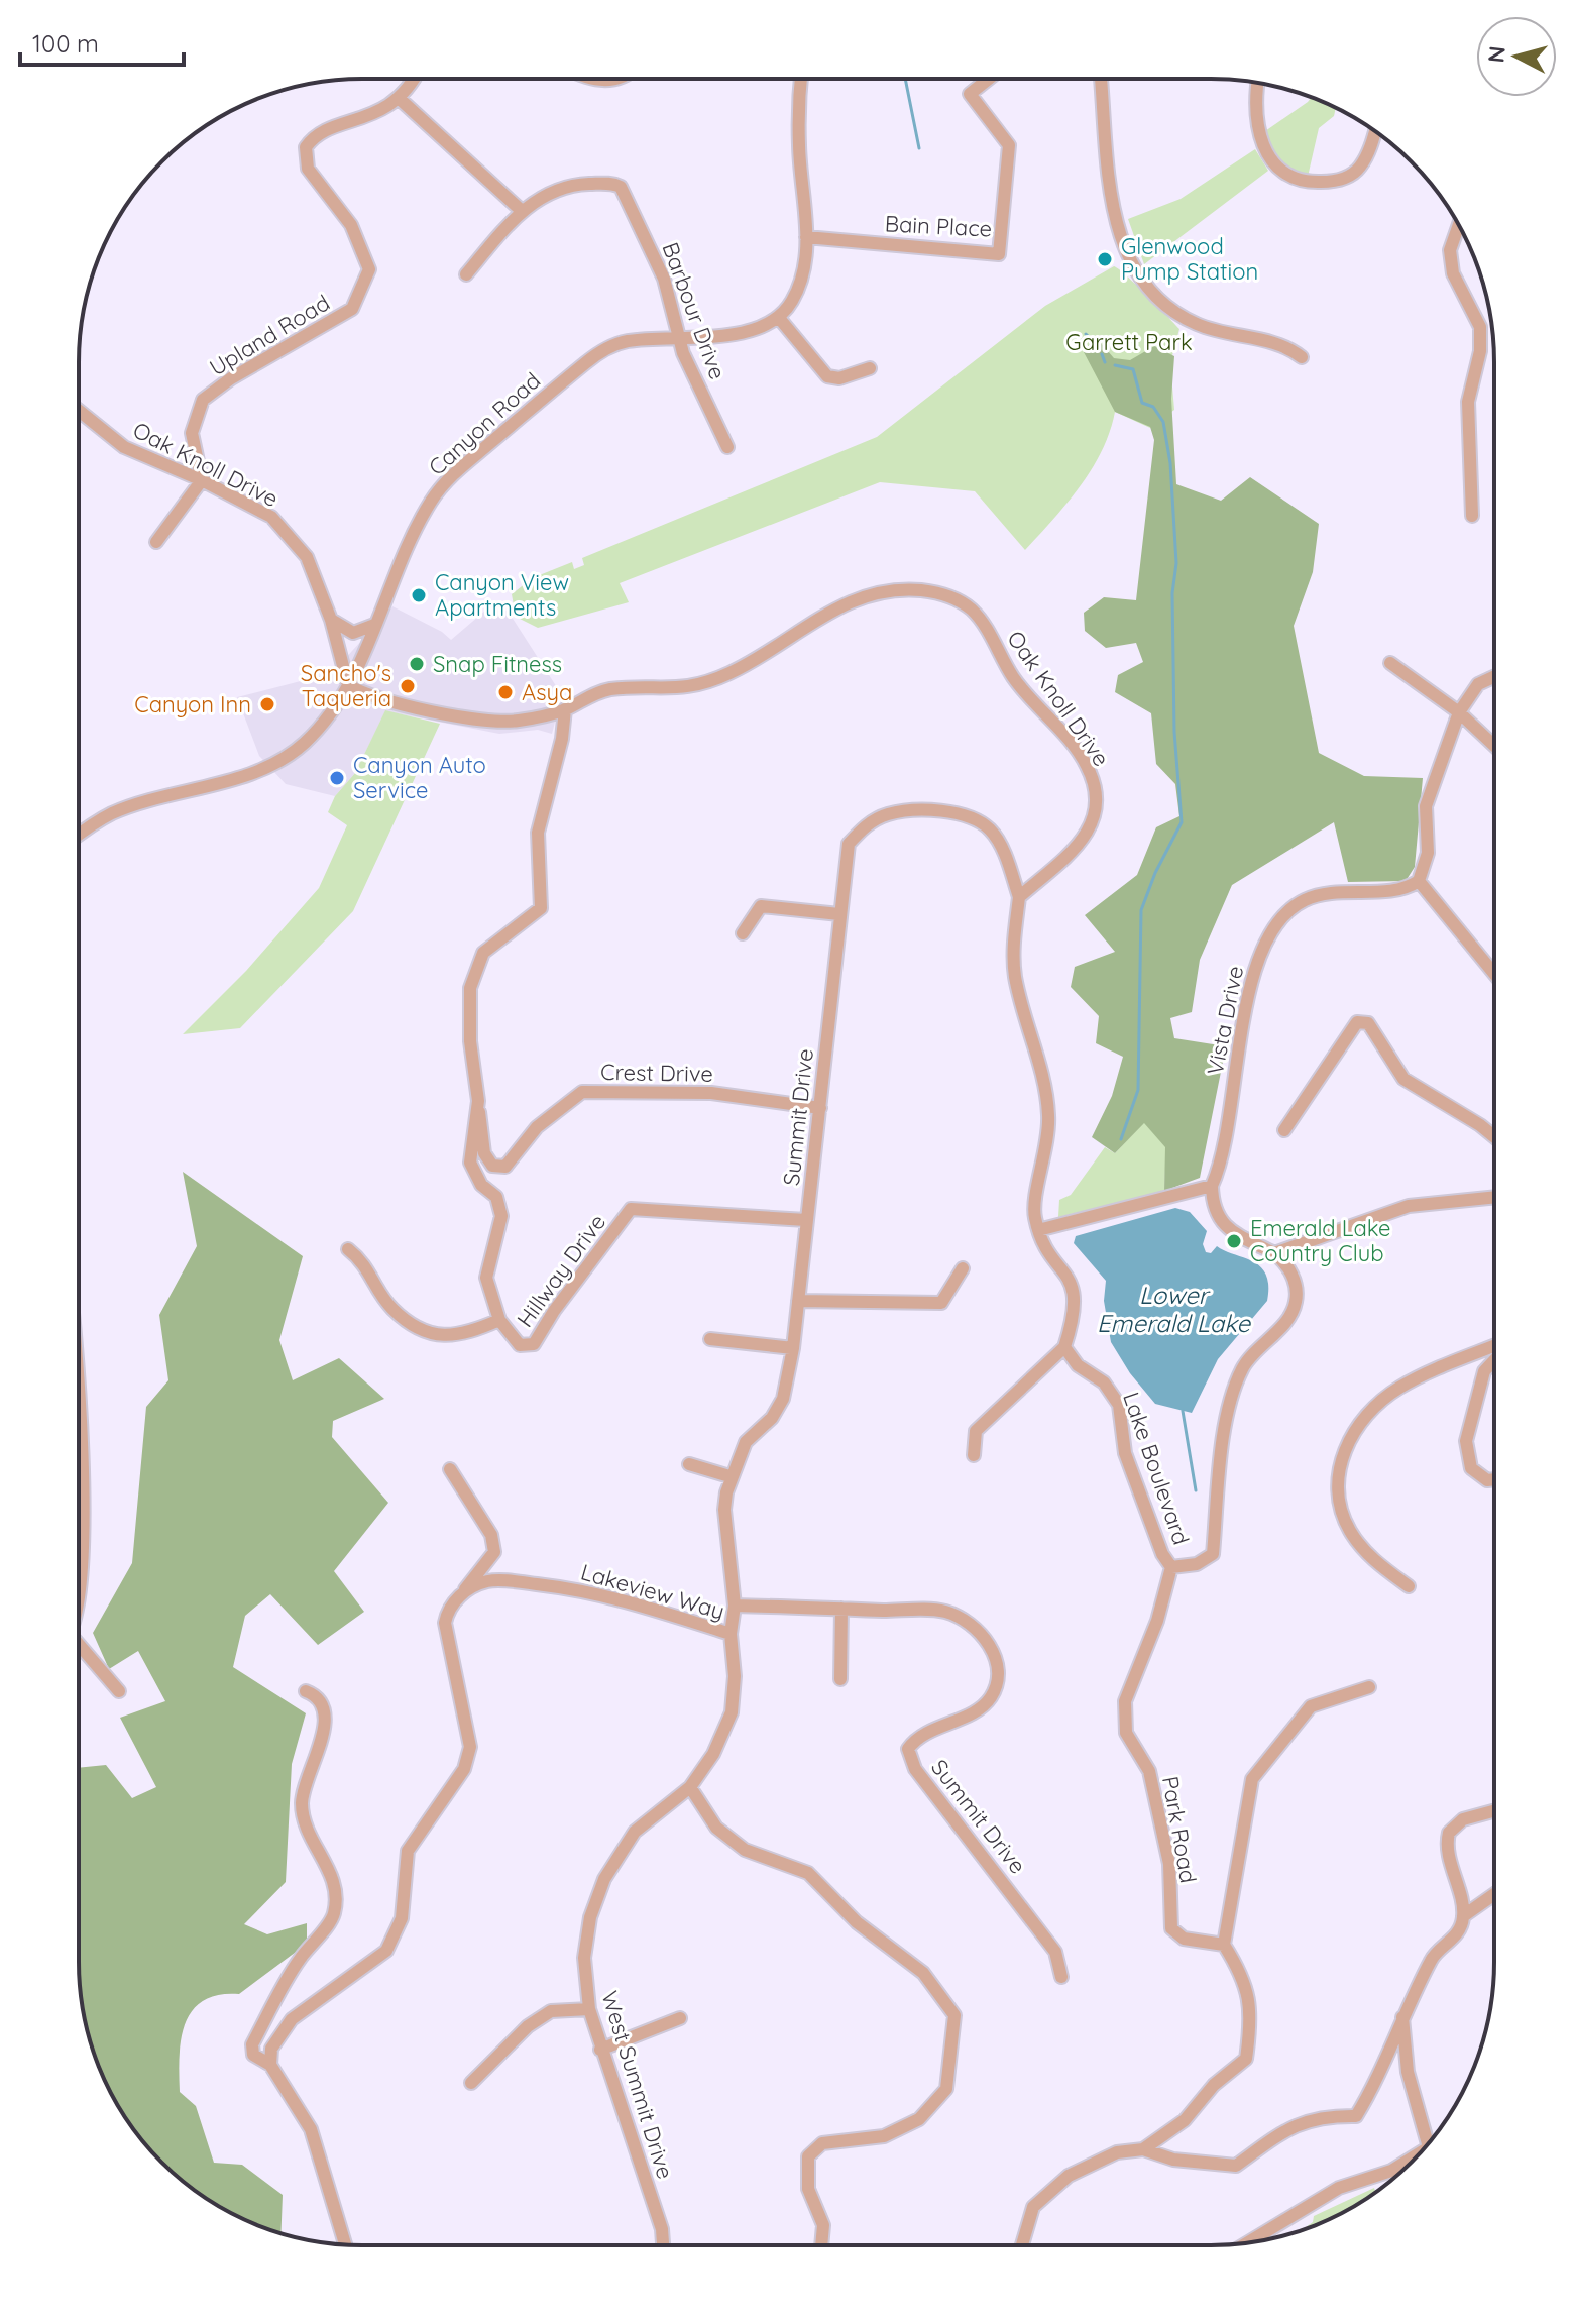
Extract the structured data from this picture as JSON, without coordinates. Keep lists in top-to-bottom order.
{
  "streets": {
    "street": [
      "Bain Place",
      "Barbour Drive",
      "Upland Road",
      "Canyon Road",
      "Oak Knoll Drive",
      "Vista Drive",
      "Crest Drive",
      "Summit Drive",
      "Hillway Drive",
      "Lake Boulevard",
      "Lakeview Way",
      "Park Road",
      "West Summit Drive"
    ]
  },
  "crossings": [
    ["Barbour Drive", "Canyon Road"],
    ["Upland Road", "Oak Knoll Drive"],
    ["Canyon Road", "Oak Knoll Drive"],
    ["Oak Knoll Drive", "Summit Drive"],
    ["Crest Drive", "Summit Drive"],
    ["Summit Drive", "Hillway Drive"],
    ["Summit Drive", "Lakeview Way"],
    ["Summit Drive", "West Summit Drive"],
    ["Lake Boulevard", "Park Road"],
    ["Lakeview Way", "West Summit Drive"]
  ],
  "water": ["Lower Emerald Lake"],
  "parks": ["Garrett Park"],
  "places": [
    "Glenwood Pump Station",
    "Canyon View Apartments",
    "Snap Fitness",
    "Sancho's Taqueria",
    "Asya",
    "Canyon Inn",
    "Canyon Auto Service",
    "Emerald Lake Country Club"
  ],
  "scale_bar": "100 m",
  "north": "left"
}
